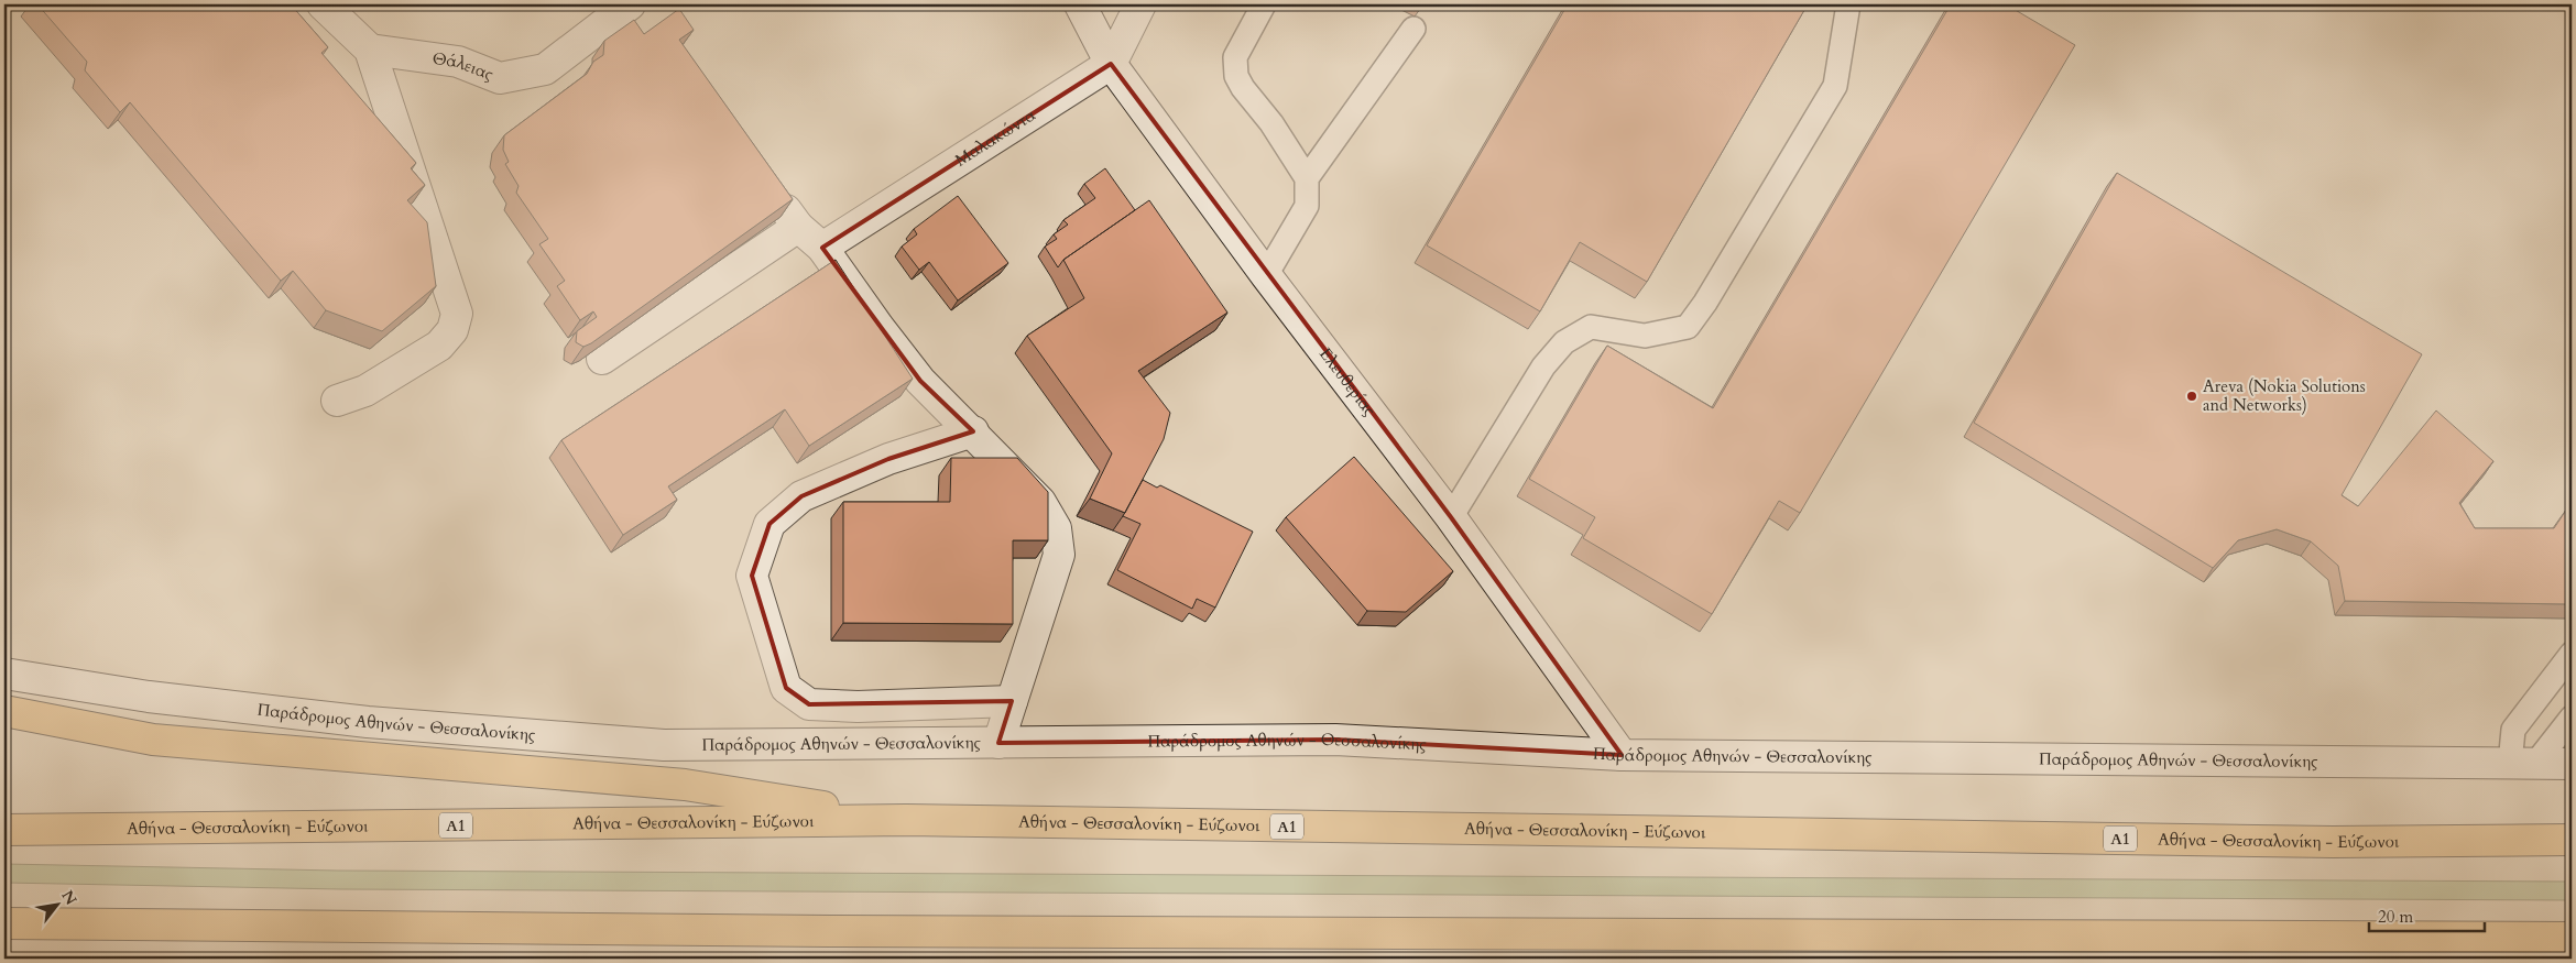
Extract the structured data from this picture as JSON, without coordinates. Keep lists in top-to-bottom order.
{
  "streets": {
    "highway": ["Αθήνα - Θεσσαλονίκη - Εύζωνοι", "Α1"],
    "street": [
      "Θάλειας",
      "Μαλακώντα",
      "Ελευθερίας",
      "Παράδρομος Αθηνών - Θεσσαλονίκης"
    ]
  },
  "crossings": [
    ["Μαλακώντα", "Ελευθερίας"],
    ["Ελευθερίας", "Παράδρομος Αθηνών - Θεσσαλονίκης"]
  ],
  "places": ["Areva (Nokia Solutions and Networks)"],
  "scale_bar": "20 m",
  "north": "top right"
}
